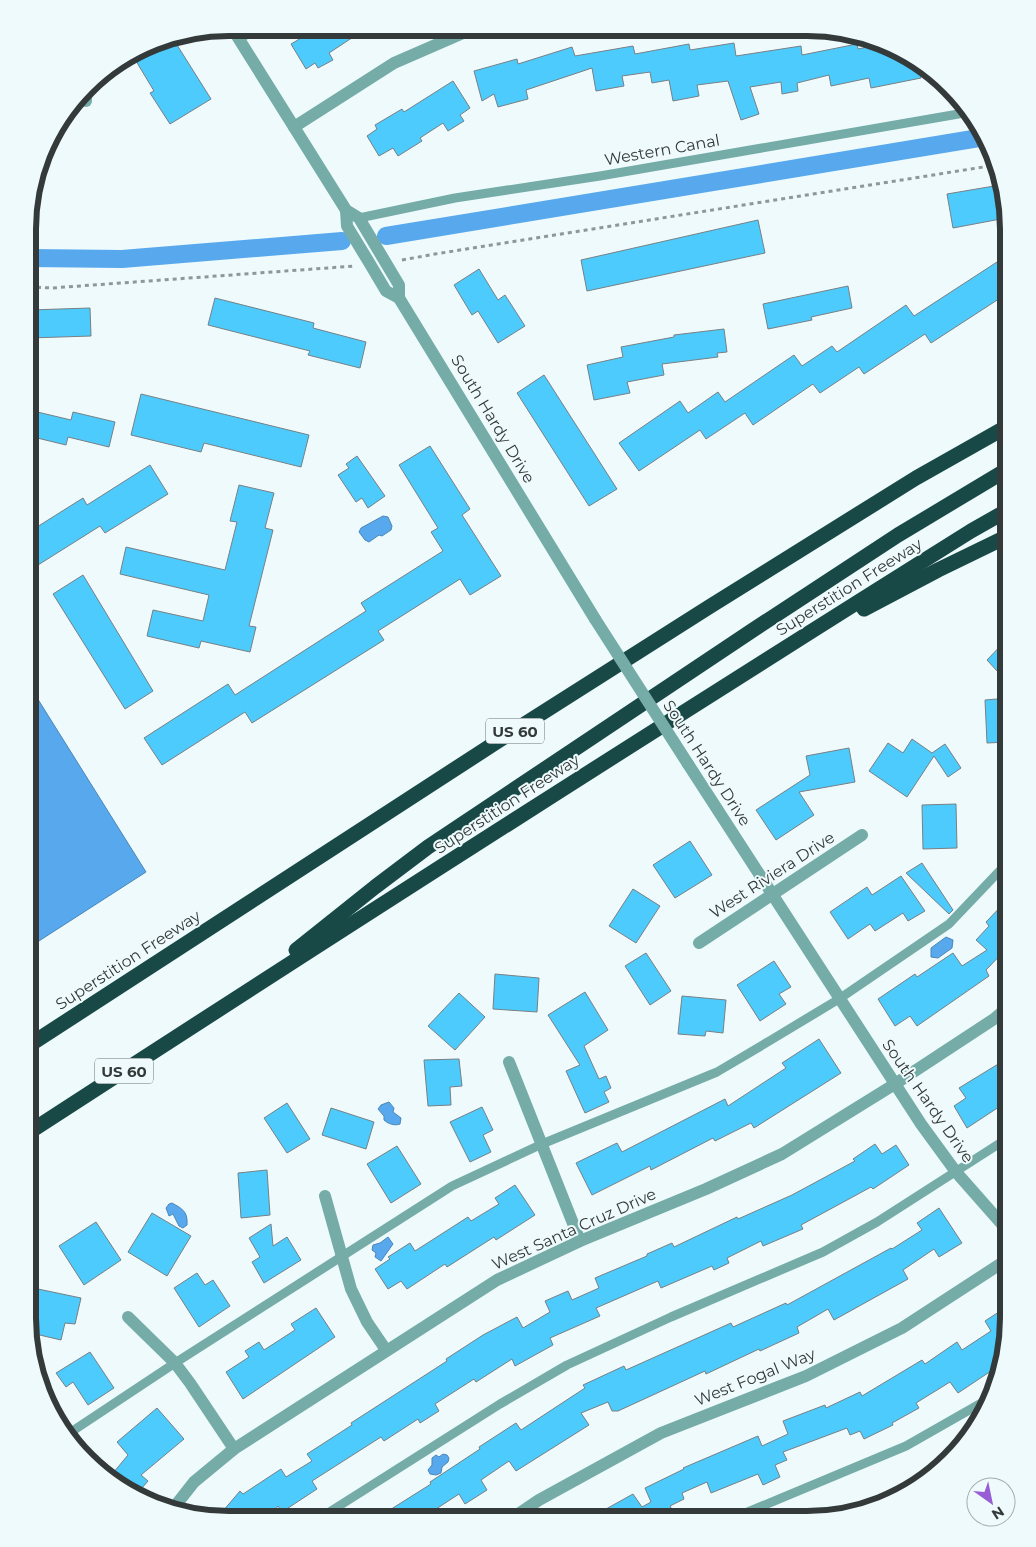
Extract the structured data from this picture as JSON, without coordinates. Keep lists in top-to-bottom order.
{
  "streets": {
    "highway": ["Superstition Freeway", "US 60"],
    "street": [
      "South Hardy Drive",
      "West Riviera Drive",
      "West Santa Cruz Drive",
      "West Fogal Way"
    ],
    "lane": ["Western Canal"]
  },
  "crossings": [
    ["Western Canal", "South Hardy Drive"],
    ["South Hardy Drive", "West Riviera Drive"],
    ["South Hardy Drive", "West Santa Cruz Drive"]
  ],
  "north": "bottom right"
}
